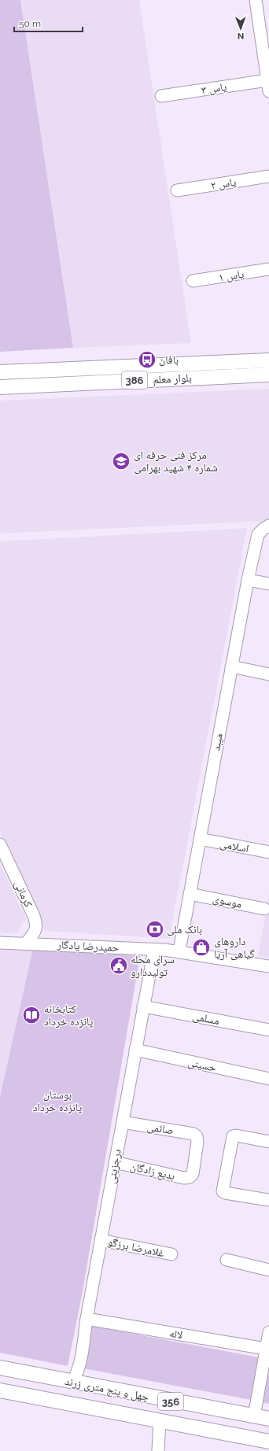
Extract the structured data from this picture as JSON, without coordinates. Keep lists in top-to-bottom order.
{
  "streets": {
    "main road": [
      "بلوار معلم",
      "386",
      "چهل و پنج متری زرند",
      "356"
    ],
    "street": [
      "یاس ۳",
      "یاس ۲",
      "یاس ۱",
      "میبد",
      "اسلامی",
      "کرمانی",
      "موسوی",
      "حمیدرضا یادگار",
      "مسلمی",
      "حسینی",
      "صائمی",
      "درجزینی",
      "بدیع زادگان",
      "غلامرضا برزگو",
      "لاله"
    ]
  },
  "crossings": [
    ["میبد", "اسلامی"],
    ["میبد", "موسوی"],
    ["میبد", "حمیدرضا یادگار"],
    ["کرمانی", "حمیدرضا یادگار"],
    ["حمیدرضا یادگار", "درجزینی"],
    ["مسلمی", "درجزینی"],
    ["حسینی", "درجزینی"],
    ["صائمی", "درجزینی"],
    ["صائمی", "بدیع زادگان"],
    ["درجزینی", "بدیع زادگان"],
    ["درجزینی", "غلامرضا برزگو"],
    ["درجزینی", "لاله"],
    ["درجزینی", "چهل و پنج متری زرند"]
  ],
  "parks": ["بوستان پانزده خرداد"],
  "places": {
    "bus stop": ["بافان"],
    "school or university": ["مرکز فنی حرفه ای شماره ۴ شهید بهرامی"],
    "bank": ["بانک ملی"],
    "shop": ["داروهای گیاهی آریا"],
    "public building": ["سرای محله تولیددارو"],
    "library": ["کتابخانه پانزده خرداد"]
  },
  "scale_bar": "50 m",
  "north": "bottom"
}
